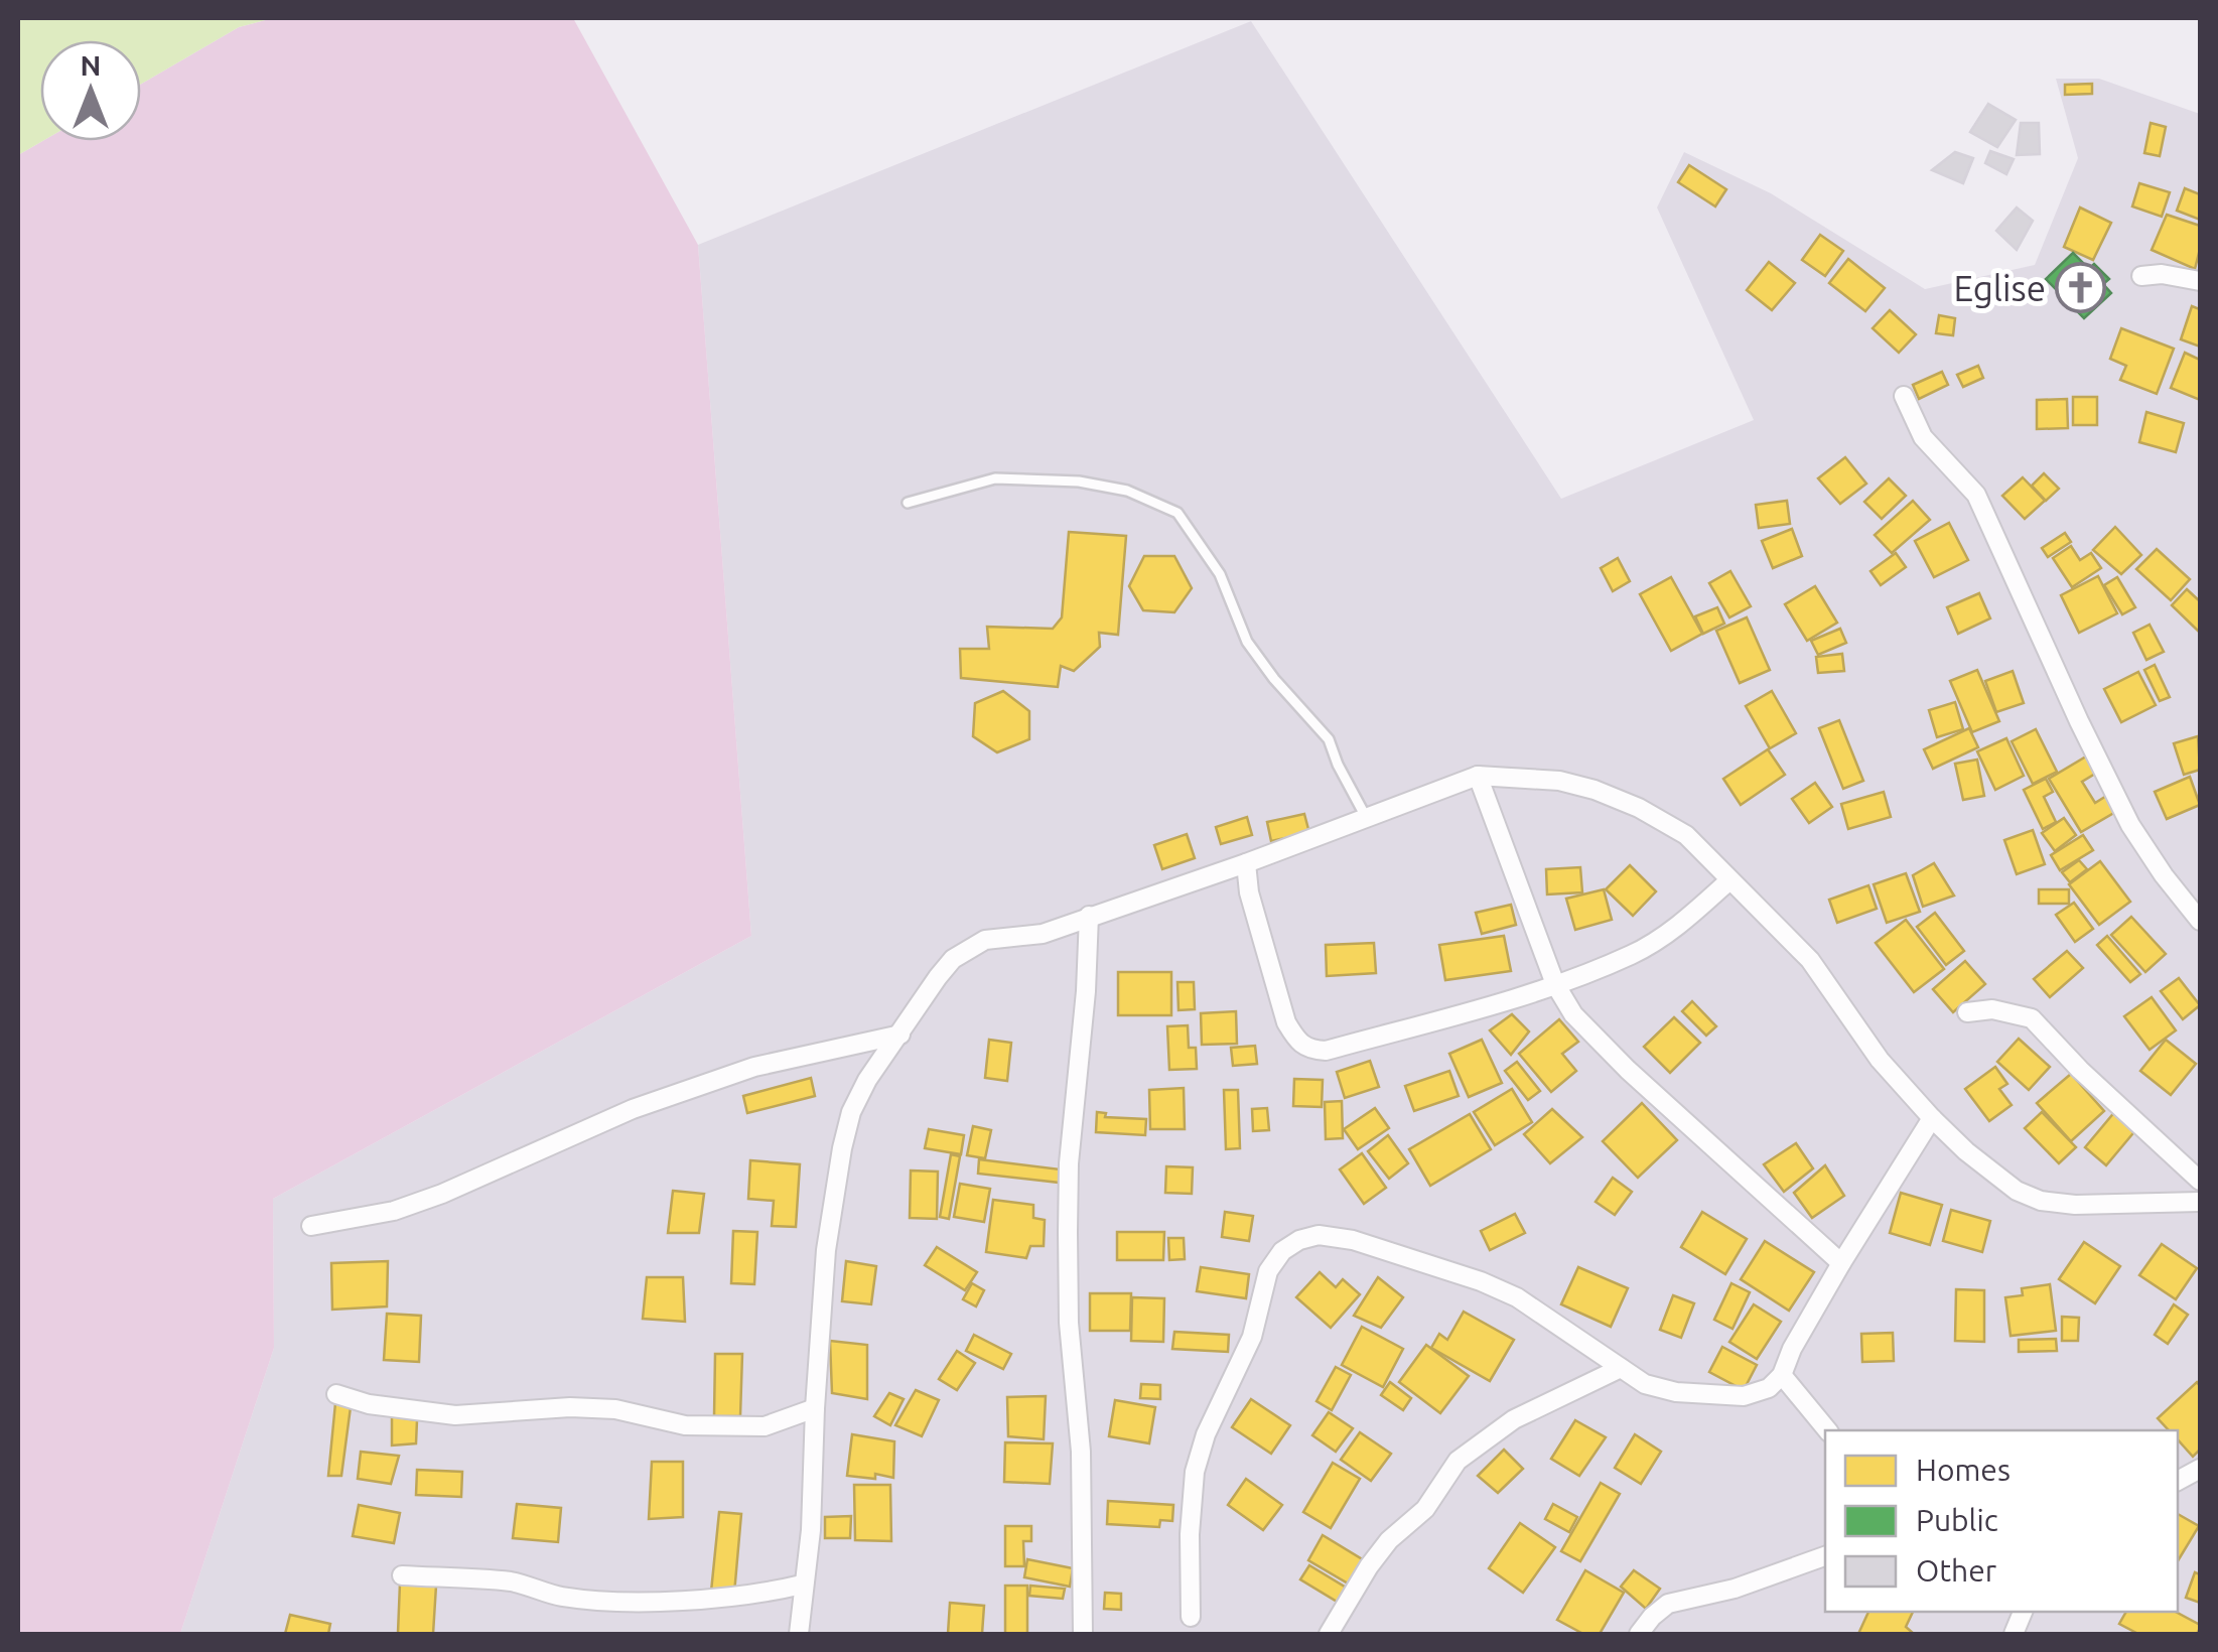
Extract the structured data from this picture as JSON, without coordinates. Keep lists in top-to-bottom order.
{
  "places": {
    "church": ["Eglise"]
  },
  "legend": ["Homes", "Public", "Other"],
  "north": "top"
}
